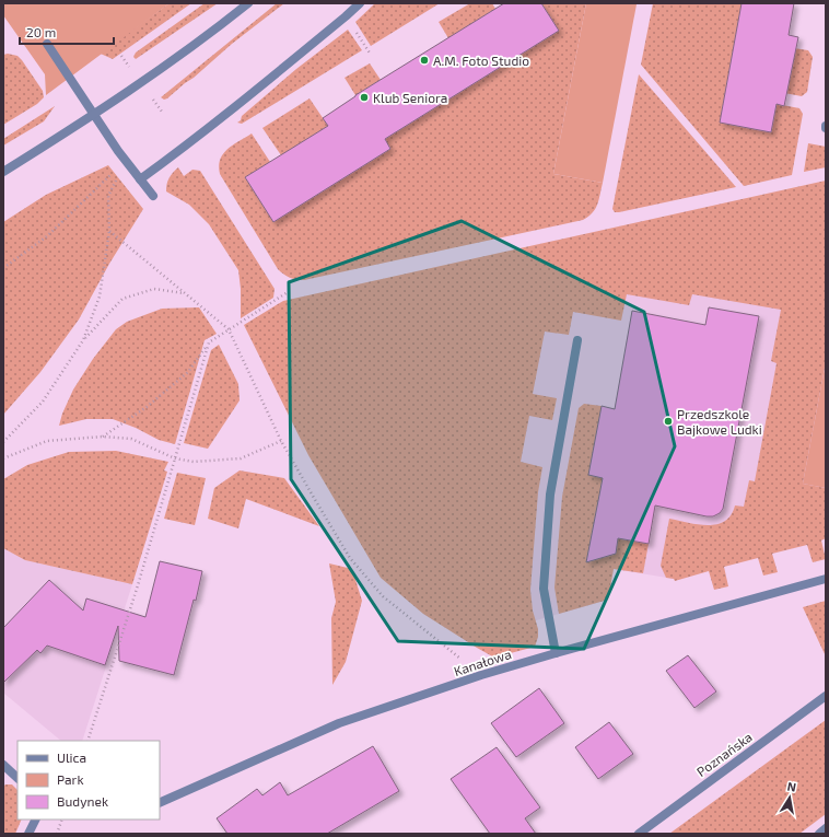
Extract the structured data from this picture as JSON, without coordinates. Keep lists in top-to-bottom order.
{
  "streets": {
    "street": ["Kanałowa", "Poznańska"]
  },
  "places": ["A.M. Foto Studio", "Klub Seniora", "Przedszkole Bajkowe Ludki"],
  "legend": ["Ulica", "Park", "Budynek"],
  "scale_bar": "20 m",
  "north": "top"
}
